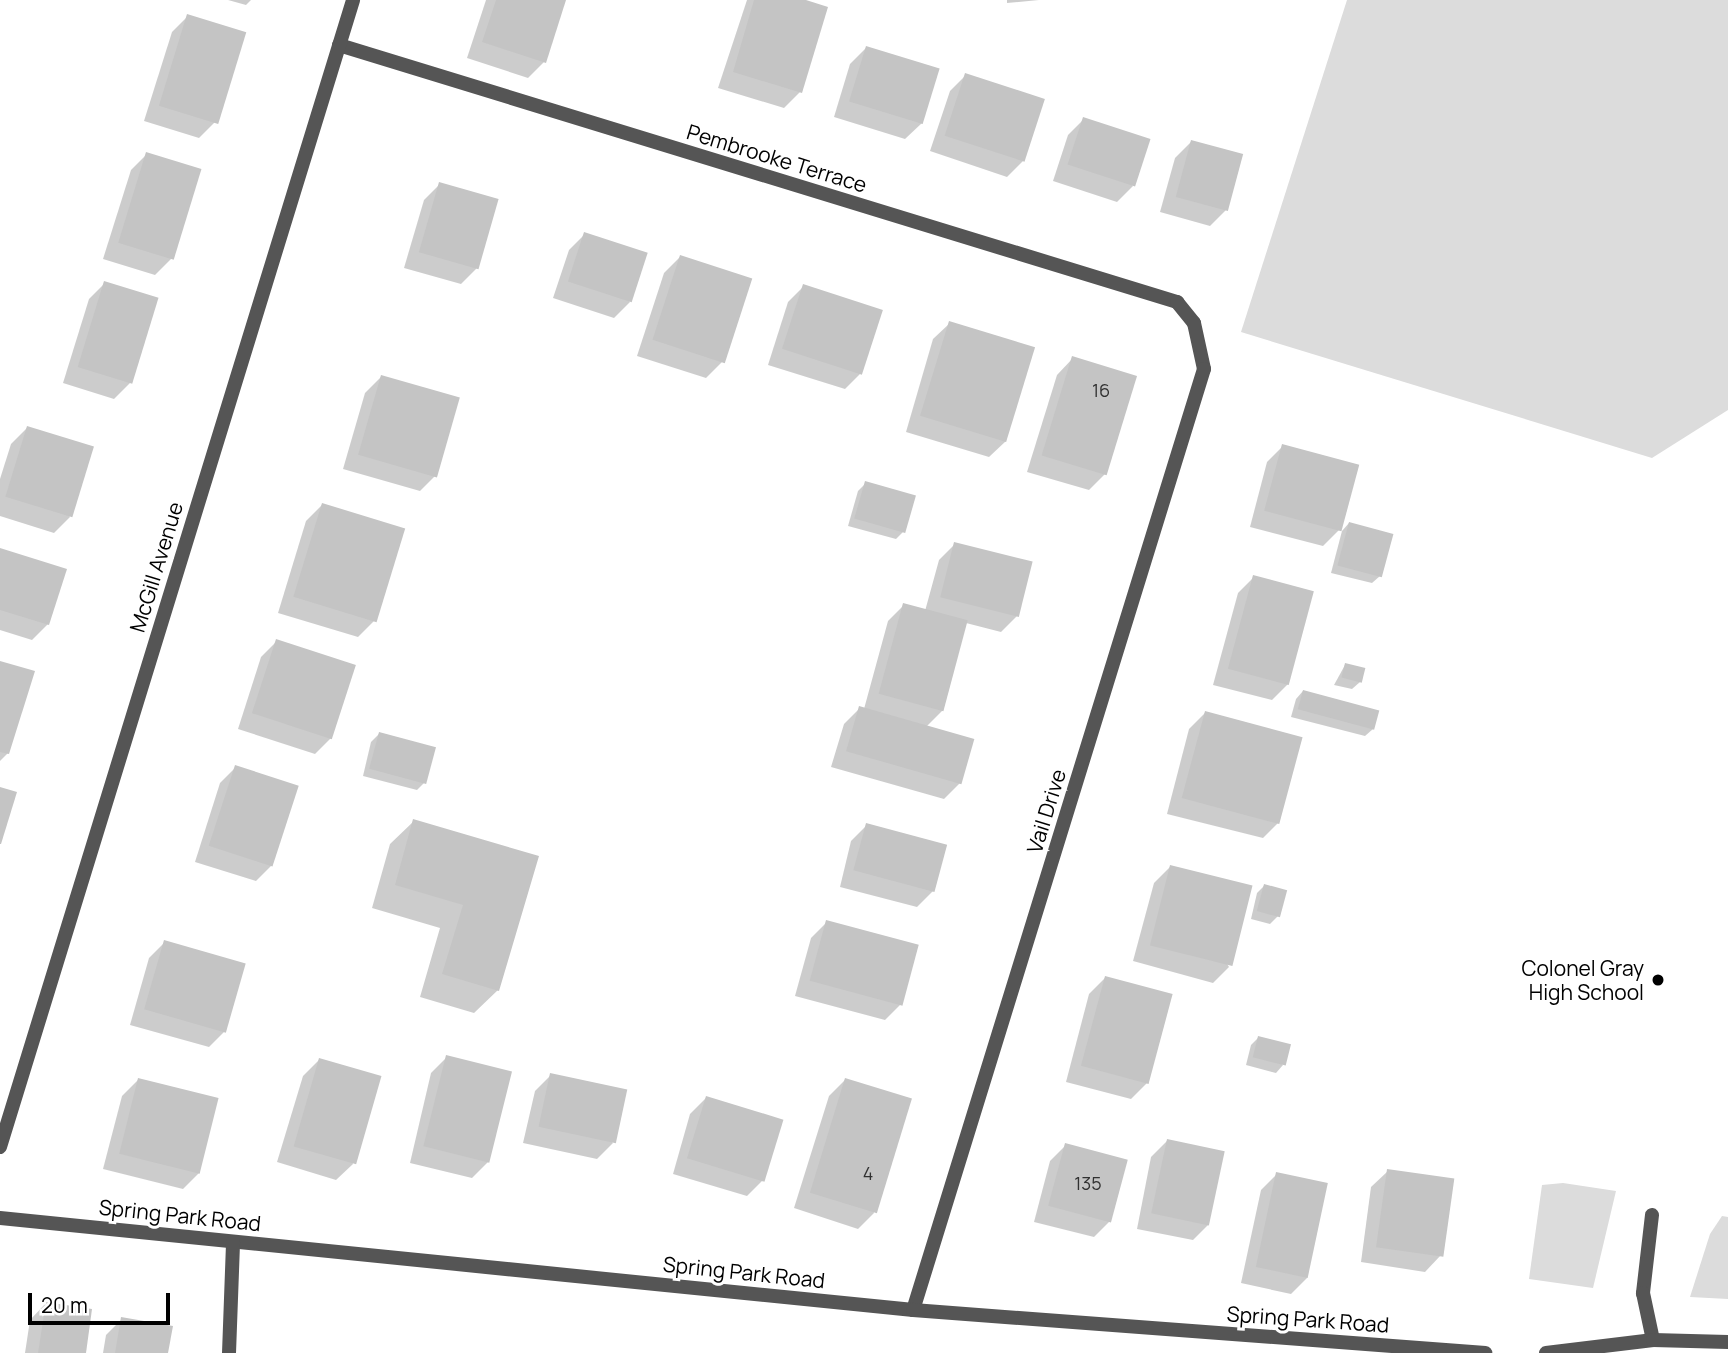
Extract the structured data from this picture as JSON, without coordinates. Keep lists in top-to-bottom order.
{
  "streets": {
    "street": [
      "Pembrooke Terrace",
      "McGill Avenue",
      "Vail Drive",
      "Spring Park Road"
    ]
  },
  "crossings": [
    ["Pembrooke Terrace", "McGill Avenue"],
    ["Pembrooke Terrace", "Vail Drive"],
    ["Vail Drive", "Spring Park Road"]
  ],
  "places": ["Colonel Gray High School"],
  "house_numbers": ["16", "4", "135"],
  "scale_bar": "20 m"
}
